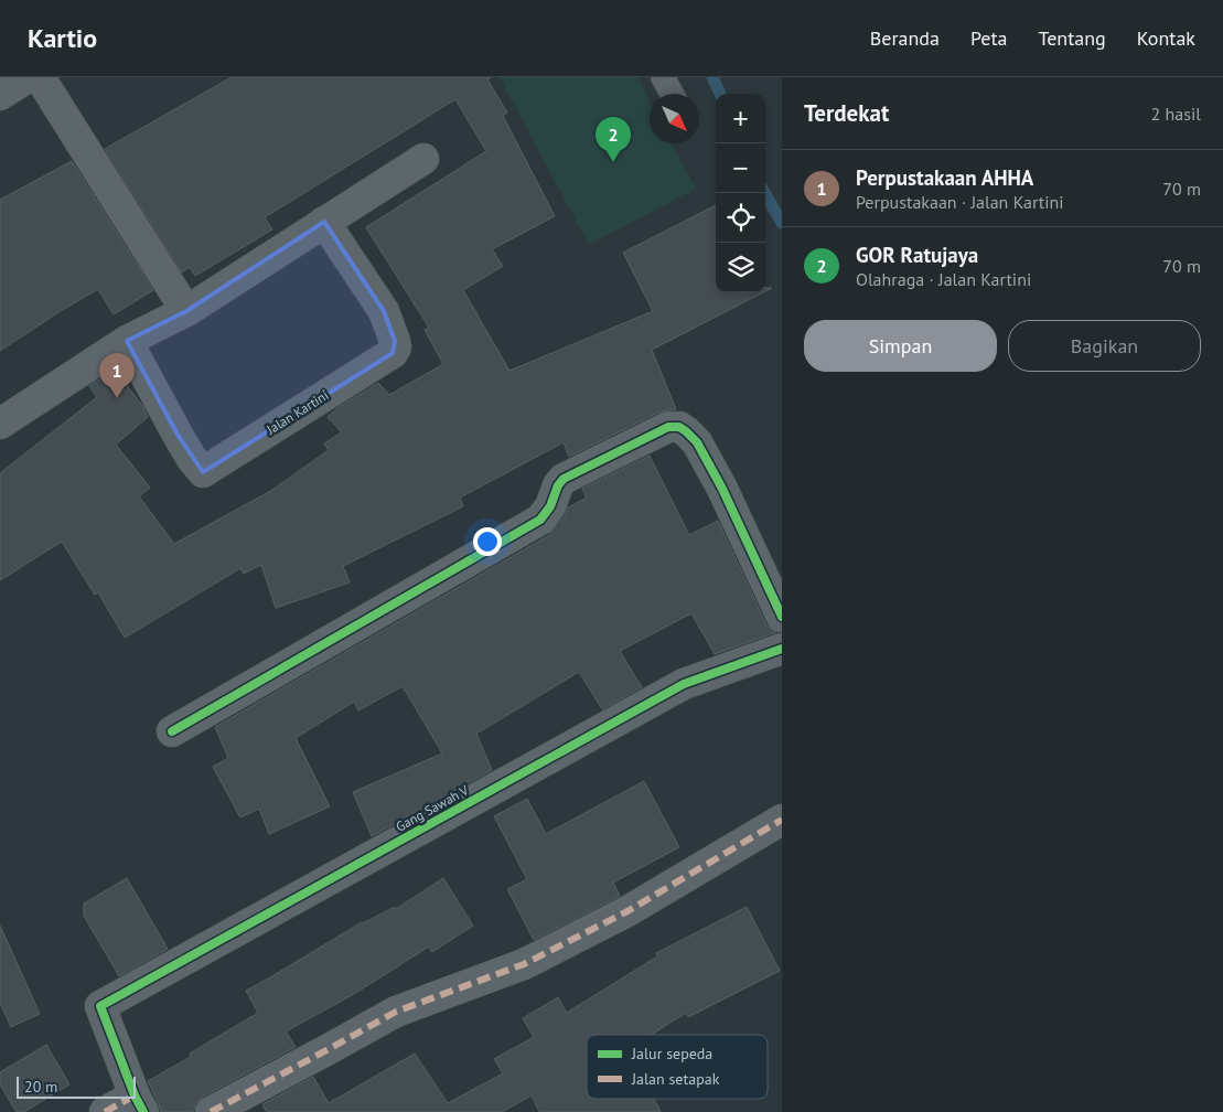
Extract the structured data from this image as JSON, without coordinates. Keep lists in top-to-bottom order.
{
  "streets": {
    "street": ["Jalan Kartini", "Gang Sawah V"]
  },
  "legend": ["Jalur sepeda", "Jalan setapak"],
  "scale_bar": "20 m",
  "north": "bottom right",
  "page": {
    "header": "Kartio",
    "nav": [
      "Beranda",
      "Peta",
      "Tentang",
      "Kontak"
    ],
    "heading": ["Terdekat", "2 hasil"],
    "map_buttons": ["+", "−"],
    "pins": ["2", "1"],
    "list": [
      {
        "mark": "1",
        "name": "Perpustakaan AHHA",
        "note": "Perpustakaan · Jalan Kartini",
        "value": "70 m"
      },
      {
        "mark": "2",
        "name": "GOR Ratujaya",
        "note": "Olahraga · Jalan Kartini",
        "value": "70 m"
      }
    ],
    "buttons": ["Simpan", "Bagikan"],
    "scale": "20 m"
  }
}
